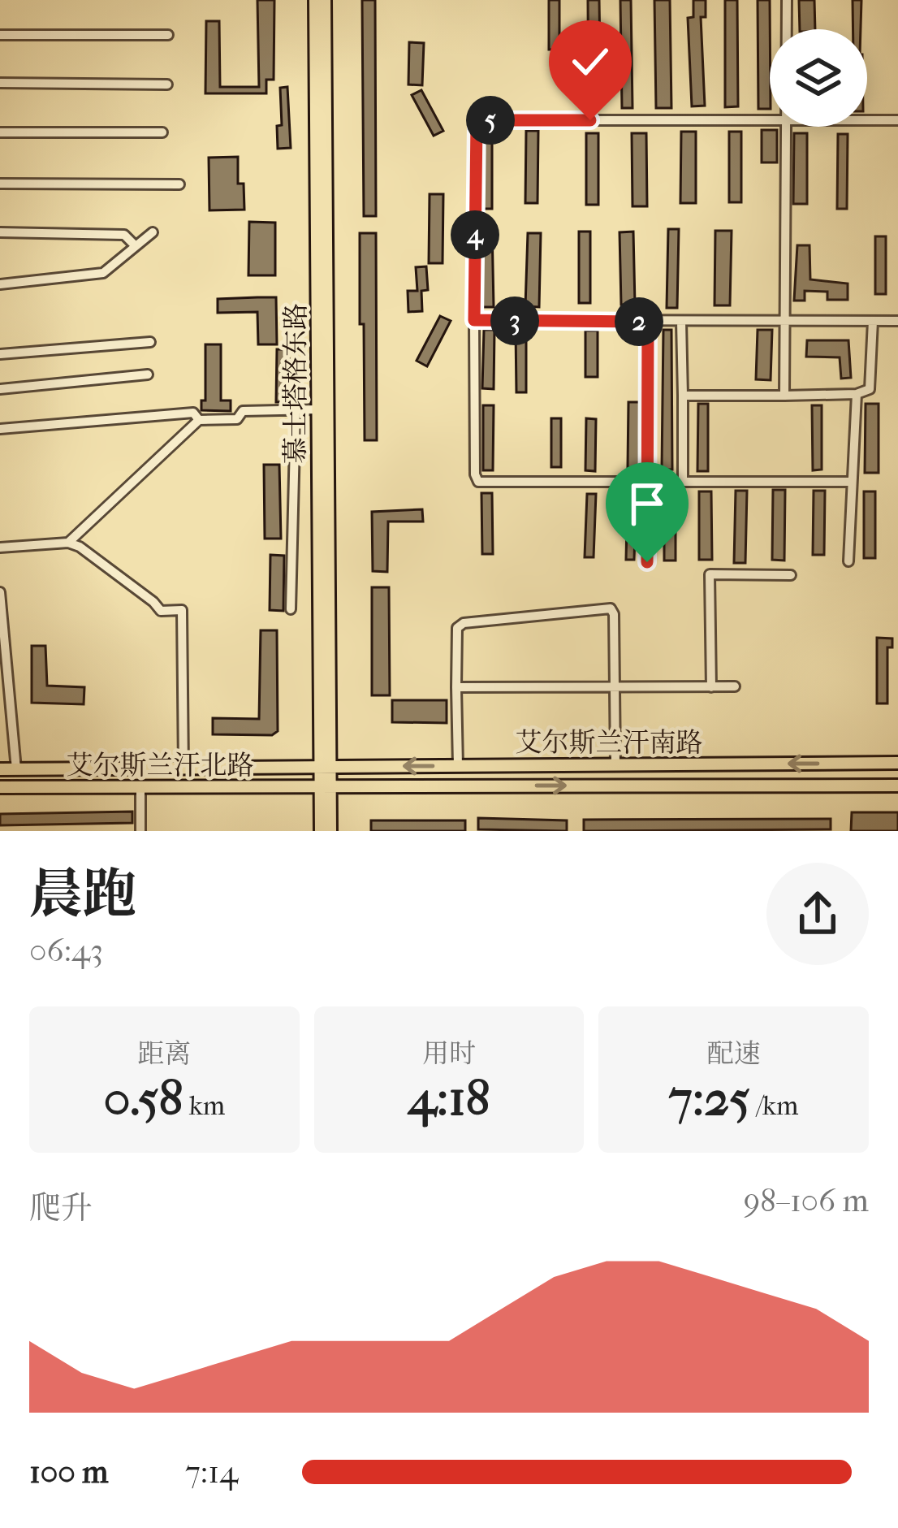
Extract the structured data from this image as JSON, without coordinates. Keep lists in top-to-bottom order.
{
  "streets": {
    "main road": ["慕士塔格东路", "艾尔斯兰汗南路", "艾尔斯兰汗北路"]
  },
  "crossings": [
    ["慕士塔格东路", "艾尔斯兰汗南路"],
    ["慕士塔格东路", "艾尔斯兰汗北路"],
    ["艾尔斯兰汗南路", "艾尔斯兰汗北路"]
  ],
  "page": {
    "pins": [
      "5",
      "4",
      "3",
      "2"
    ],
    "heading": ["晨跑", "06:43"],
    "stats": [
      ["距离", "0.58 km"],
      ["用时", "4:18"],
      ["配速", "7:25 /km"]
    ],
    "chart": ["爬升", "98–106 m"],
    "list": [
      {
        "name": "100 m",
        "note": "7:14"
      }
    ]
  }
}
